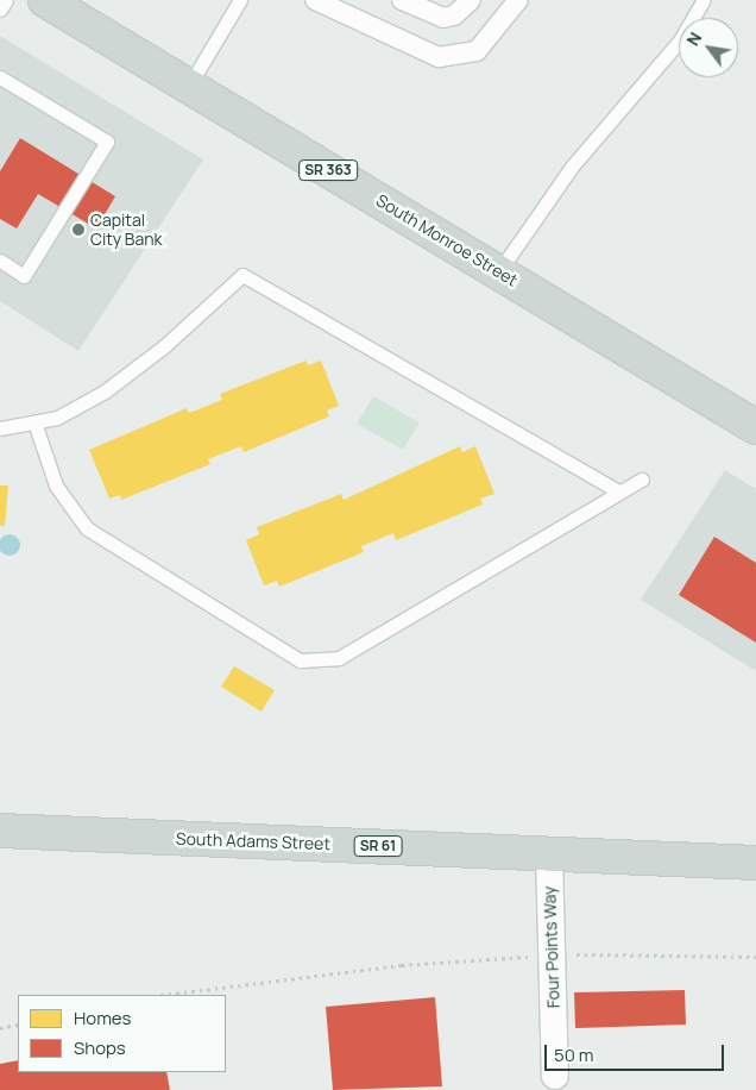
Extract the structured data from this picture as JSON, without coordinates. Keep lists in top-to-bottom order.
{
  "streets": {
    "main road": [
      "SR 363",
      "South Monroe Street",
      "South Adams Street",
      "SR 61"
    ],
    "street": ["Four Points Way"]
  },
  "crossings": [
    ["South Adams Street", "Four Points Way"]
  ],
  "places": ["Capital City Bank"],
  "legend": ["Homes", "Shops"],
  "scale_bar": "50 m",
  "north": "top left"
}
